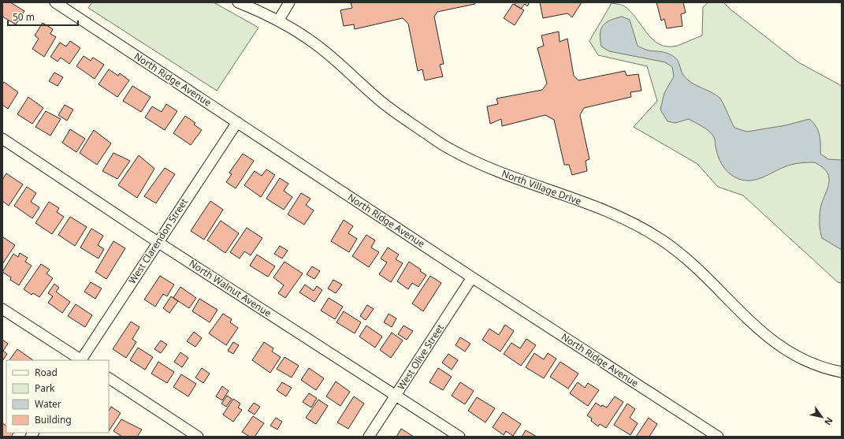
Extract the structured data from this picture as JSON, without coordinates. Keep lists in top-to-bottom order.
{
  "streets": {
    "street": [
      "North Ridge Avenue",
      "North Village Drive",
      "West Clarendon Street",
      "North Walnut Avenue",
      "West Olive Street"
    ]
  },
  "crossings": [
    ["North Ridge Avenue", "West Clarendon Street"],
    ["North Ridge Avenue", "West Olive Street"],
    ["West Clarendon Street", "North Walnut Avenue"],
    ["North Walnut Avenue", "West Olive Street"]
  ],
  "legend": [
    "Road",
    "Park",
    "Water",
    "Building"
  ],
  "scale_bar": "50 m",
  "north": "bottom right"
}
